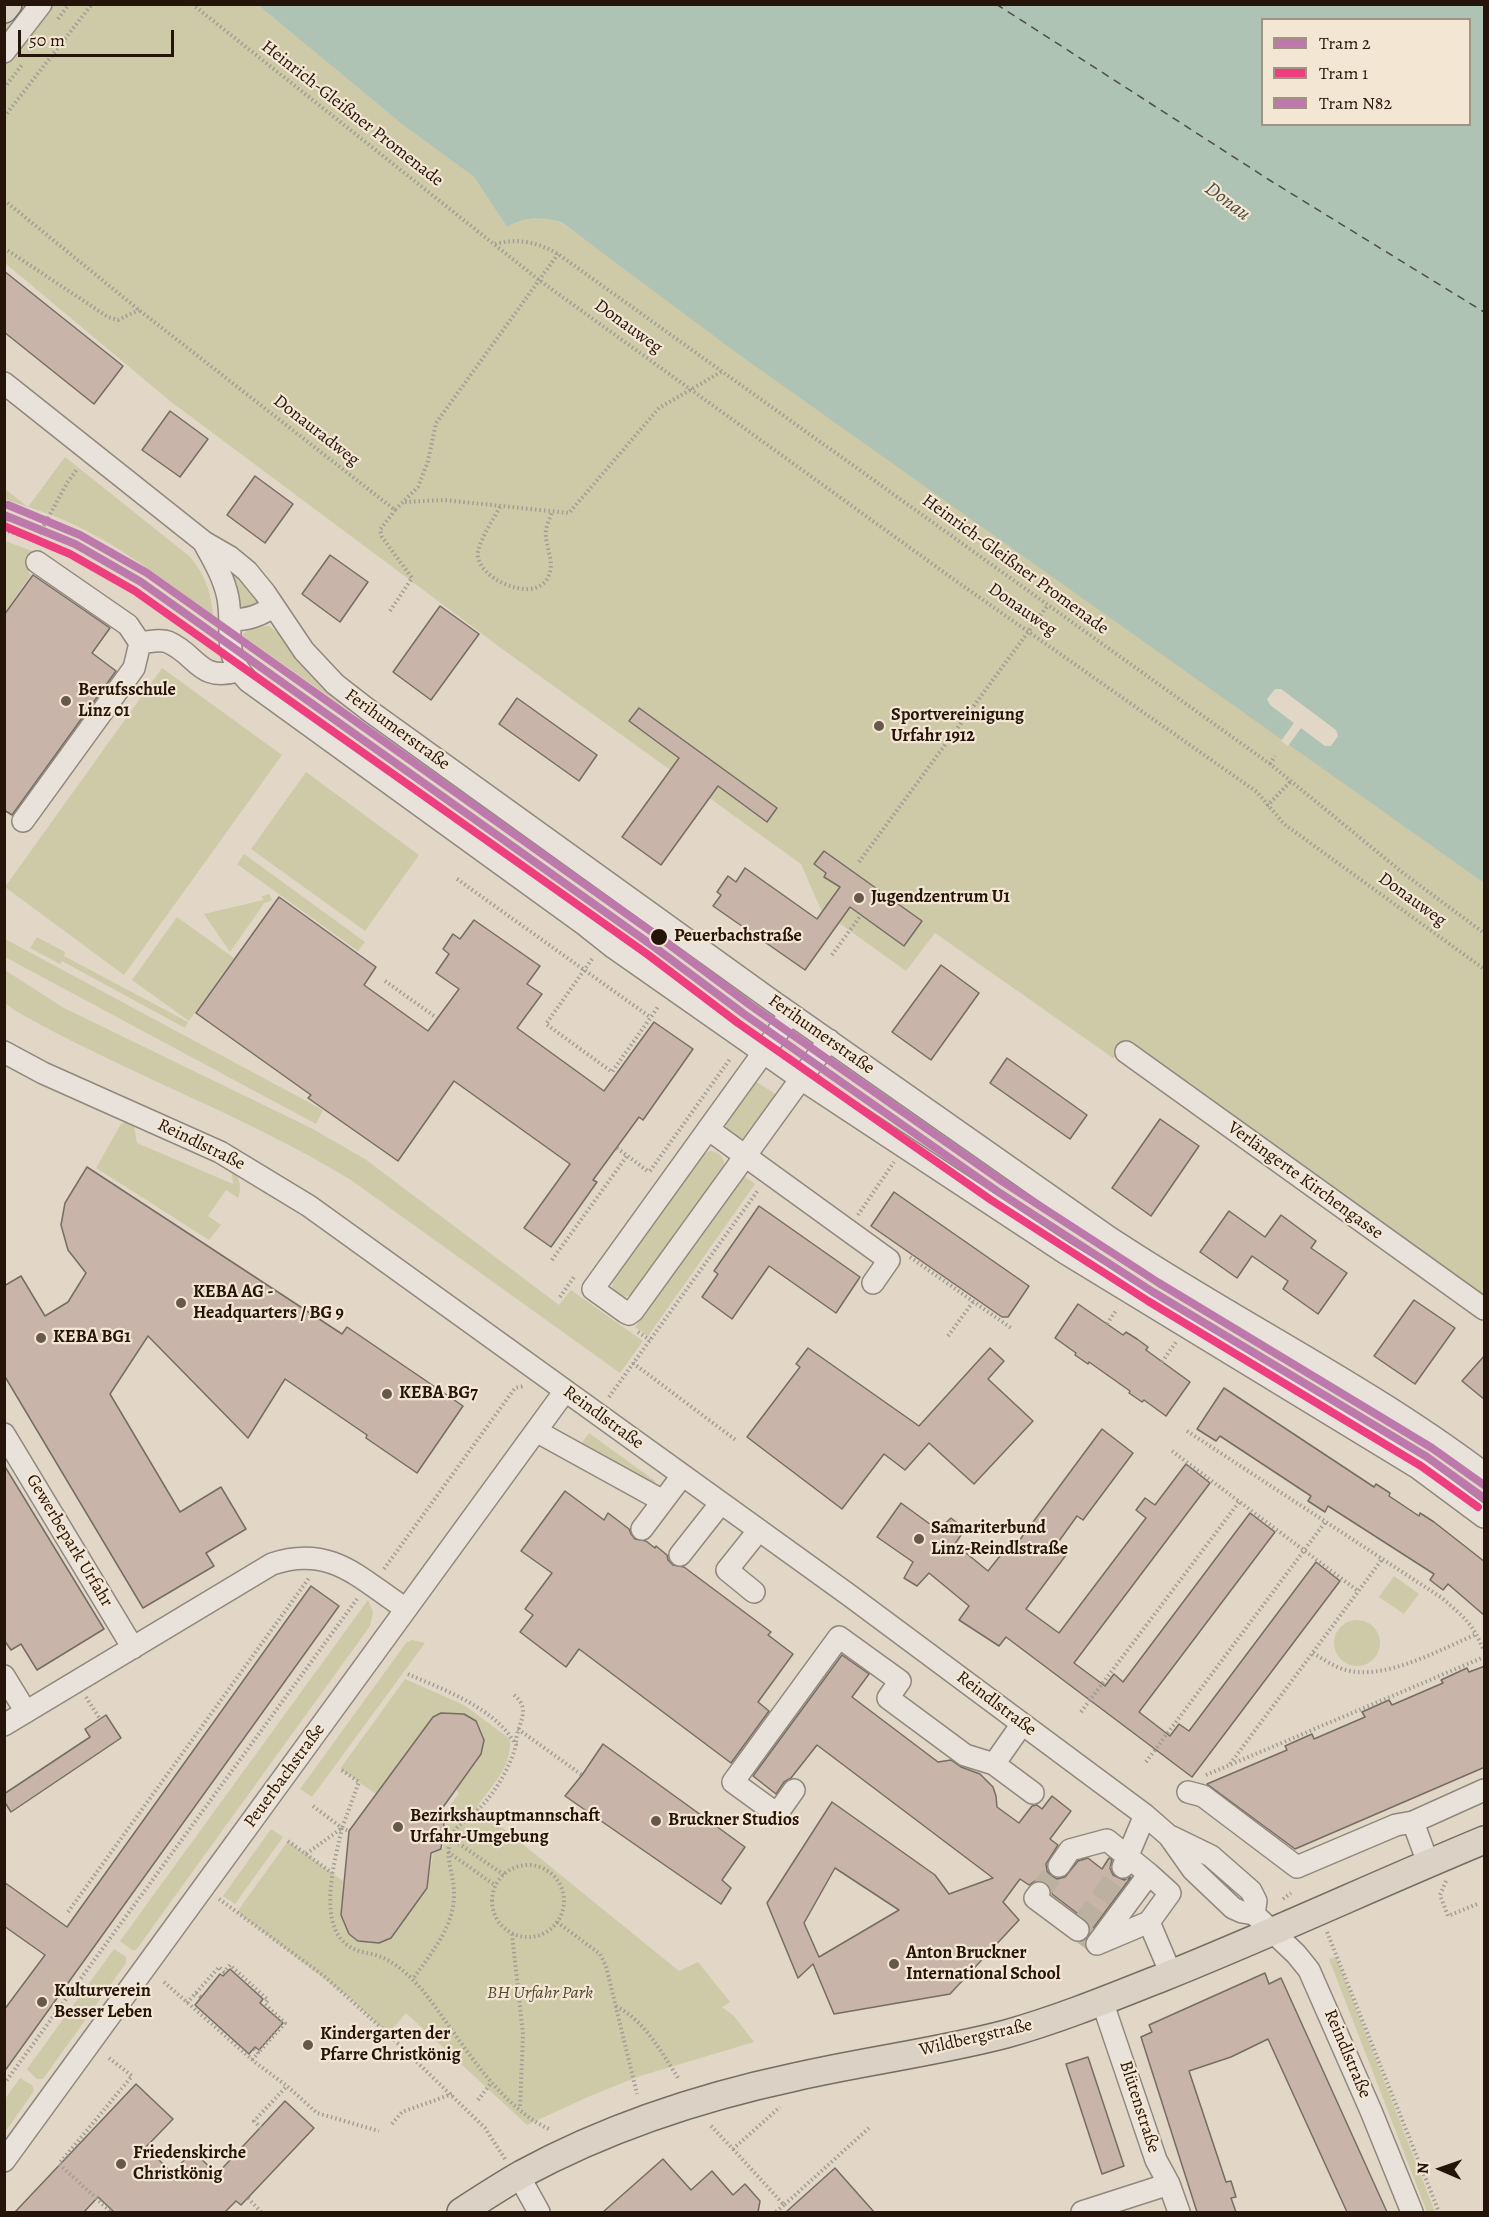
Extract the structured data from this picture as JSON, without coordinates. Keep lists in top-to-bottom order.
{
  "streets": {
    "main road": ["Wildbergstraße"],
    "street": [
      "Ferihumerstraße",
      "Reindlstraße",
      "Verlängerte Kirchengasse",
      "Gewerbepark Urfahr",
      "Peuerbachstraße",
      "Blütenstraße"
    ],
    "path": ["Heinrich-Gleißner Promenade", "Donauweg", "Donauradweg"]
  },
  "crossings": [
    ["Heinrich-Gleißner Promenade", "Donauweg"],
    ["Reindlstraße", "Peuerbachstraße"],
    ["Reindlstraße", "Wildbergstraße"],
    ["Wildbergstraße", "Blütenstraße"]
  ],
  "water": ["Donau"],
  "parks": ["BH Urfahr Park"],
  "places": [
    "Berufsschule Linz 01",
    "Sportvereinigung Urfahr 1912",
    "Jugendzentrum U1",
    "Peuerbachstraße",
    "KEBA AG - Headquarters / BG 9",
    "KEBA BG1",
    "KEBA BG7",
    "Samariterbund Linz-Reindlstraße",
    "Bruckner Studios",
    "Bezirkshauptmannschaft Urfahr-Umgebung",
    "Anton Bruckner International School",
    "Kulturverein Besser Leben",
    "Kindergarten der Pfarre Christkönig",
    "Friedenskirche Christkönig"
  ],
  "lines": ["tram line N82", "tram line 2", "tram line 1"],
  "legend": ["Tram 2", "Tram 1", "Tram N82"],
  "scale_bar": "50 m",
  "north": "left"
}
